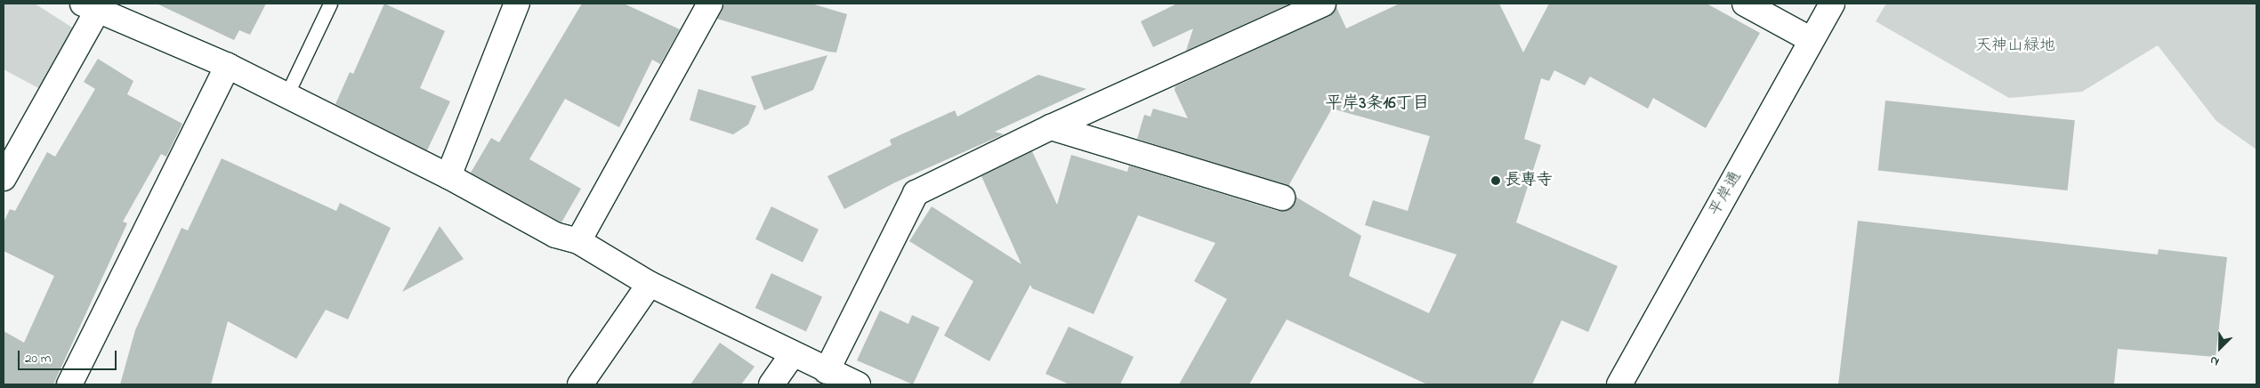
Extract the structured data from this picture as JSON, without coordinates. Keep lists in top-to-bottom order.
{
  "streets": {
    "street": ["平岸通"]
  },
  "districts": ["平岸3条16丁目"],
  "parks": ["天神山緑地"],
  "places": ["長専寺"],
  "scale_bar": "20 m",
  "north": "bottom left"
}
